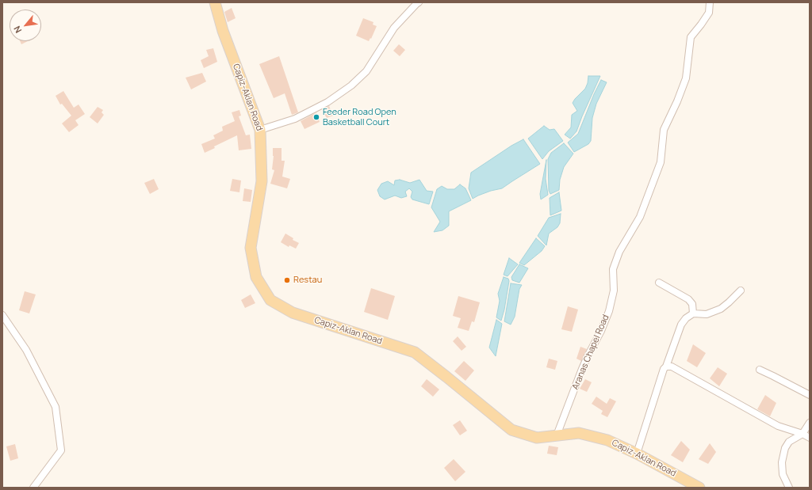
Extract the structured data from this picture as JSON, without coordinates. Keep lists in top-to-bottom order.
{
  "streets": {
    "main road": ["Capiz-Aklan Road"],
    "street": ["Aranas Chapel Road"]
  },
  "crossings": [
    ["Capiz-Aklan Road", "Aranas Chapel Road"]
  ],
  "places": ["Feeder Road Open Basketball Court", "Restau"],
  "north": "bottom left"
}
